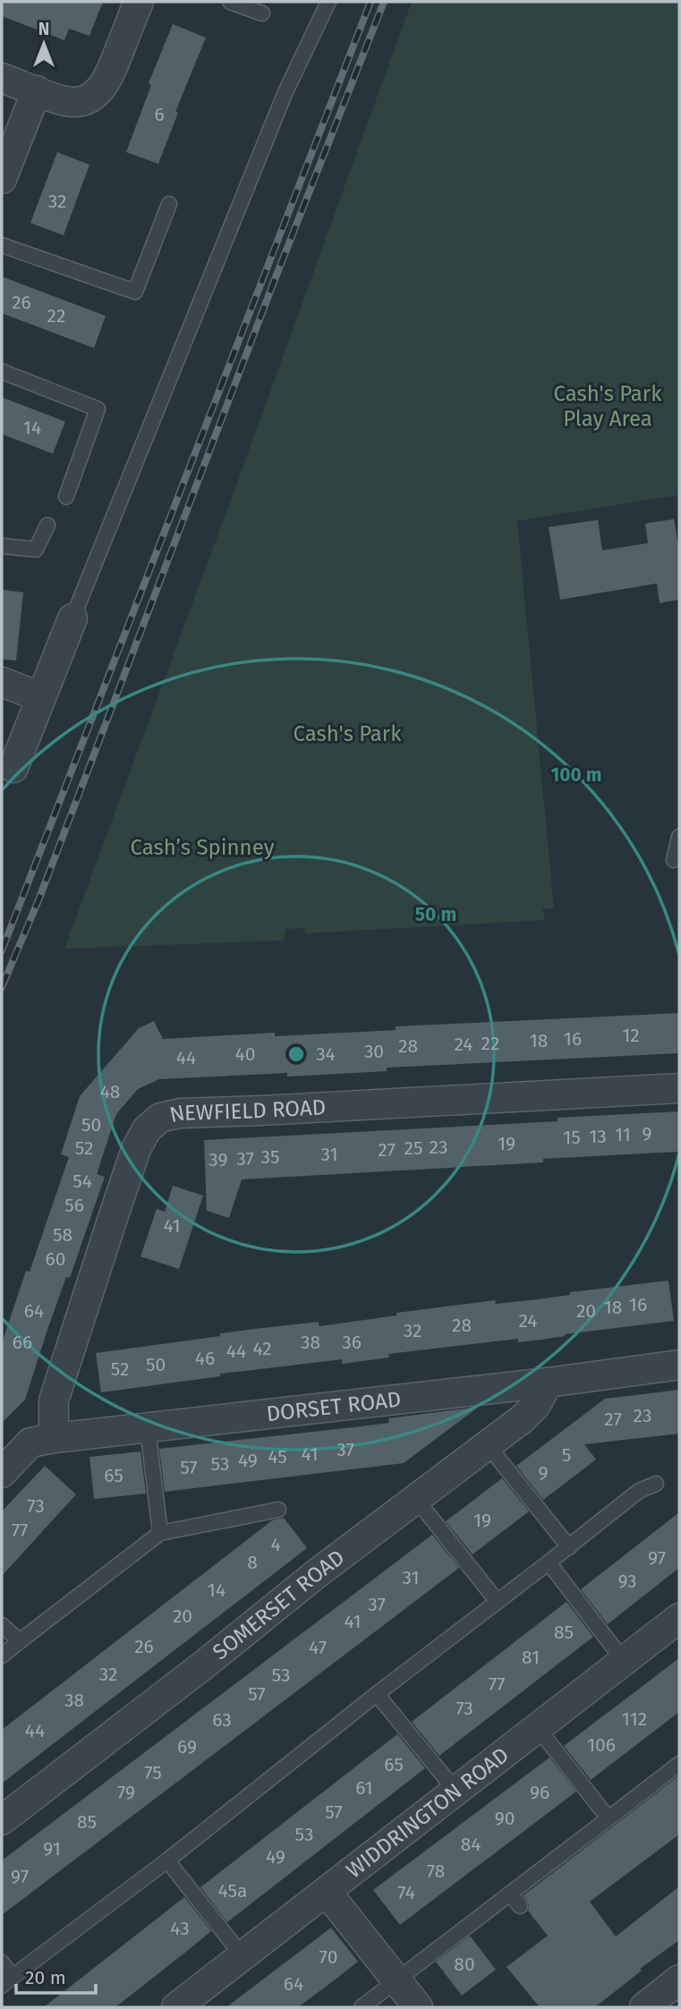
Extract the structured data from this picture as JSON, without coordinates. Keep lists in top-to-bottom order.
{
  "streets": {
    "street": [
      "NEWFIELD ROAD",
      "DORSET ROAD",
      "SOMERSET ROAD",
      "WIDDRINGTON ROAD"
    ]
  },
  "crossings": [
    ["NEWFIELD ROAD", "DORSET ROAD"],
    ["DORSET ROAD", "SOMERSET ROAD"]
  ],
  "parks": ["Cash's Park Play Area", "Cash's Park", "Cash’s Spinney"],
  "house_numbers": [
    "6",
    "32",
    "26",
    "22",
    "14",
    "12",
    "16",
    "18",
    "22",
    "24",
    "28",
    "30",
    "40",
    "34",
    "44",
    "48",
    "50",
    "9",
    "11",
    "13",
    "15",
    "19",
    "23",
    "52",
    "25",
    "27",
    "31",
    "35",
    "37",
    "39",
    "54",
    "56",
    "41",
    "58",
    "60",
    "16",
    "18",
    "64",
    "20",
    "24",
    "28",
    "32",
    "66",
    "38",
    "36",
    "42",
    "44",
    "46",
    "50",
    "52",
    "23",
    "27",
    "37",
    "41",
    "5",
    "45",
    "49",
    "53",
    "57",
    "9",
    "65",
    "73",
    "19",
    "77",
    "4",
    "97",
    "8",
    "31",
    "93",
    "14",
    "37",
    "20",
    "41",
    "85",
    "26",
    "47",
    "81",
    "32",
    "53",
    "77",
    "57",
    "38",
    "73",
    "112",
    "63",
    "44",
    "106",
    "69",
    "65",
    "75",
    "61",
    "79",
    "96",
    "57",
    "90",
    "85",
    "53",
    "84",
    "91",
    "49",
    "78",
    "97",
    "45a",
    "74",
    "43",
    "70",
    "80",
    "64"
  ],
  "scale_bar": "20 m",
  "north": "top",
  "rings": ["100 m", "50 m"]
}
